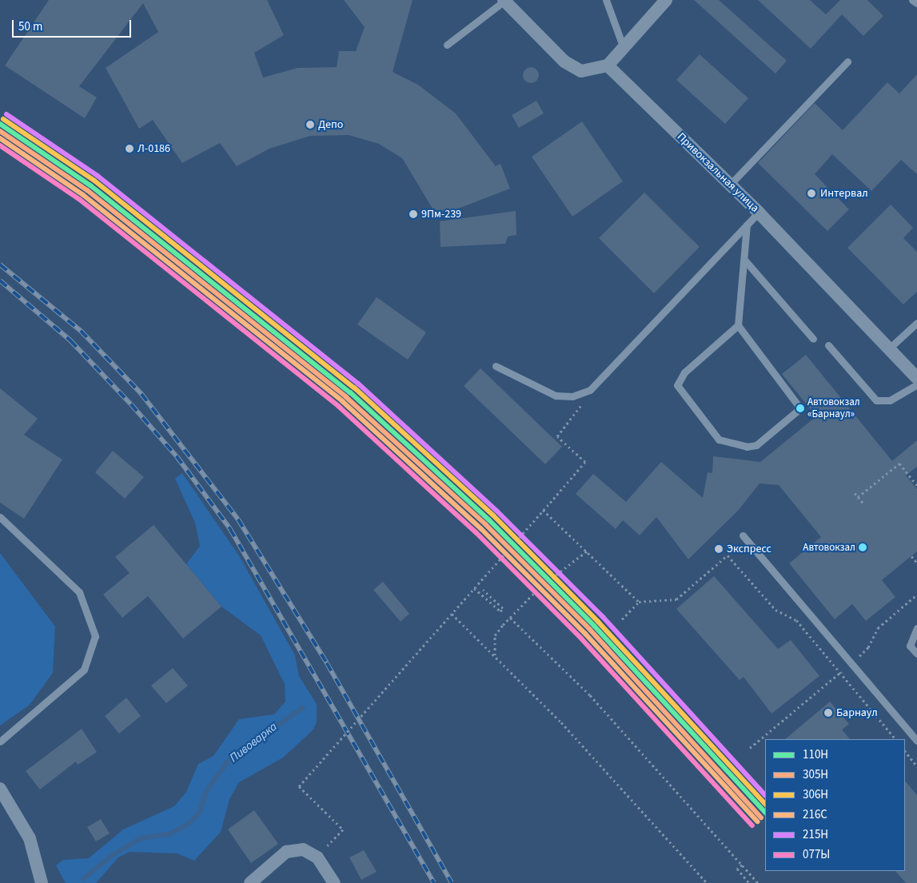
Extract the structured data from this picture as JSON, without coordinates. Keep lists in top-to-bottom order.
{
  "streets": {
    "street": ["Привокзальная улица"]
  },
  "water": ["Пивоварка"],
  "places": [
    "Депо",
    "Л-0186",
    "Интервал",
    "9Пм-239",
    "Автовокзал «Барнаул»",
    "Автовокзал",
    "Экспресс",
    "Барнаул"
  ],
  "lines": [
    "transit line 215Н",
    "transit line 306Н",
    "transit line 110Н",
    "transit line 305Н",
    "transit line 216С",
    "transit line 077Ы"
  ],
  "legend": [
    "110Н",
    "305Н",
    "306Н",
    "216С",
    "215Н",
    "077Ы"
  ],
  "scale_bar": "50 m"
}
